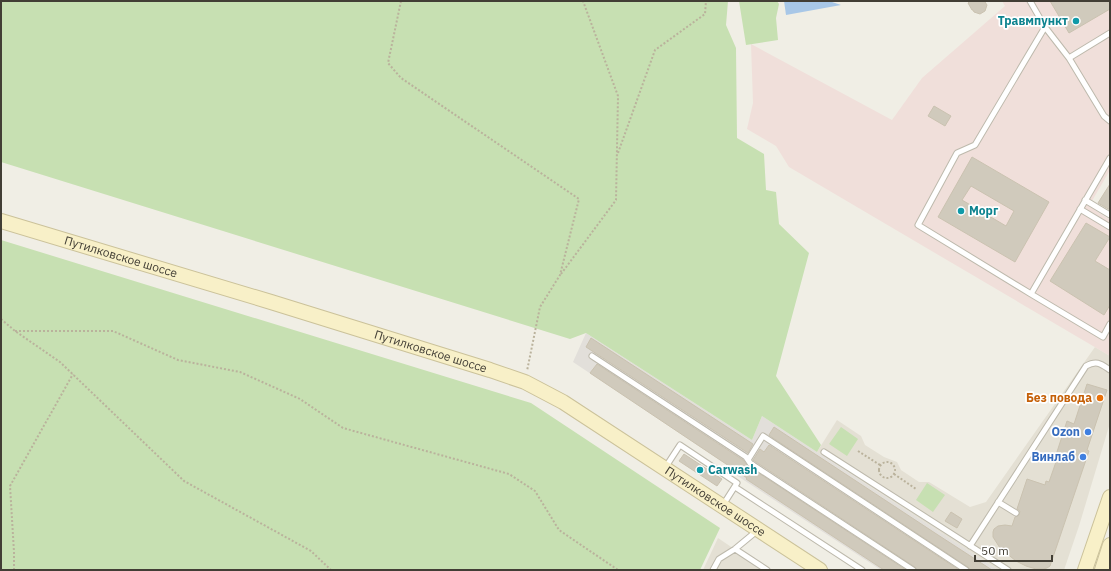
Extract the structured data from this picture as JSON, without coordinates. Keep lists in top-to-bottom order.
{
  "streets": {
    "main road": ["Путилковское шоссе"]
  },
  "places": [
    "Травмпункт",
    "Морг",
    "Без повода",
    "Ozon",
    "Винлаб",
    "Carwash"
  ],
  "scale_bar": "50 m"
}
